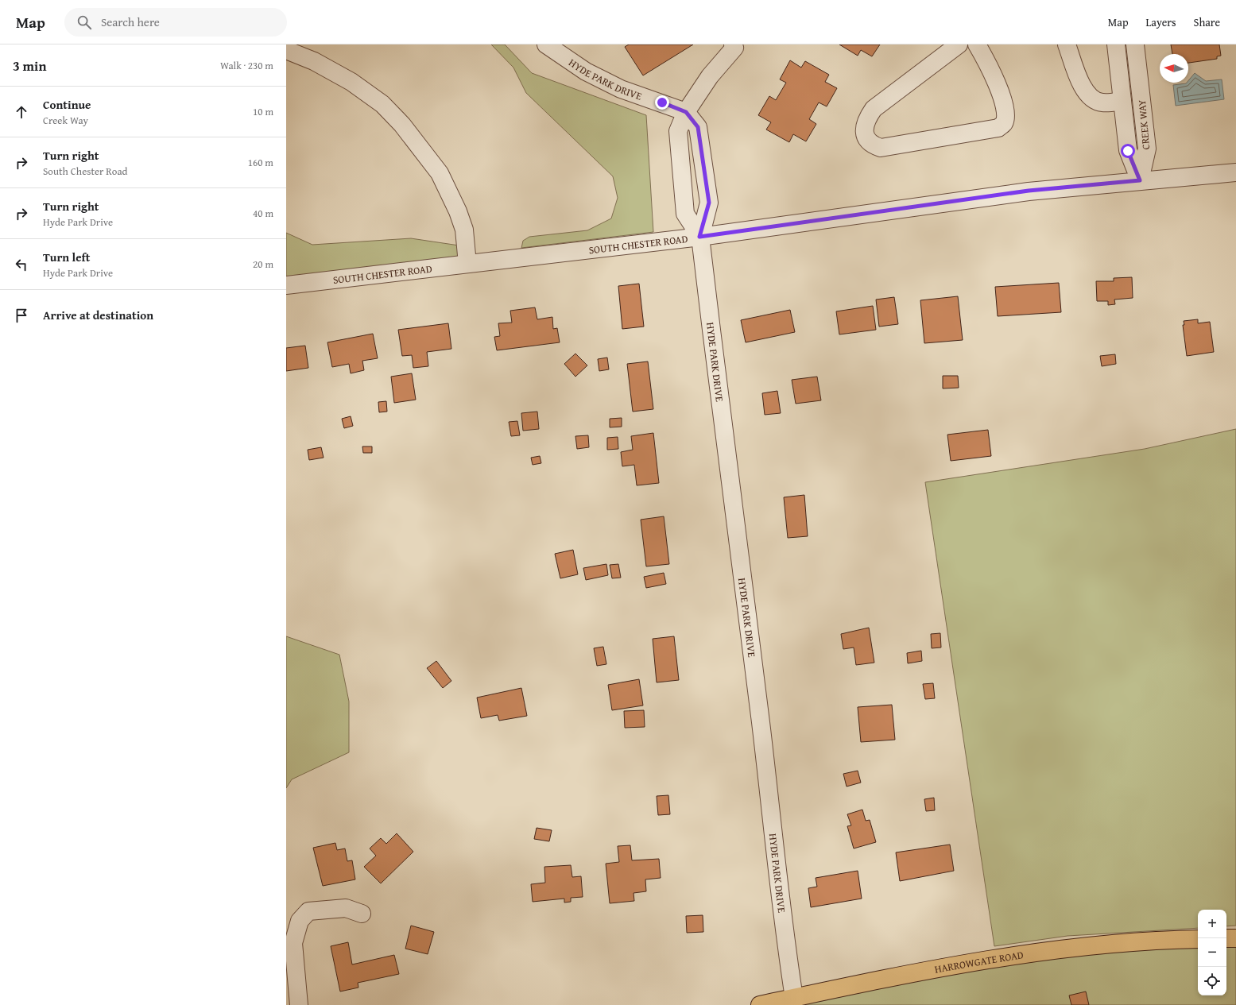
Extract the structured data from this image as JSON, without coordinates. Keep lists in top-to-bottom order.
{
  "streets": {
    "main road": ["HARROWGATE ROAD"],
    "street": ["HYDE PARK DRIVE", "CREEK WAY", "SOUTH CHESTER ROAD"]
  },
  "crossings": [
    ["HYDE PARK DRIVE", "SOUTH CHESTER ROAD"],
    ["HYDE PARK DRIVE", "HARROWGATE ROAD"],
    ["CREEK WAY", "SOUTH CHESTER ROAD"]
  ],
  "north": "left",
  "page": {
    "header": "Map",
    "search": "Search here",
    "nav": ["Map", "Layers", "Share"],
    "heading": ["3 min", "Walk · 230 m"],
    "list": [
      ["Continue", "Creek Way", "10 m"],
      ["Turn right", "South Chester Road", "160 m"],
      ["Turn right", "Hyde Park Drive", "40 m"],
      ["Turn left", "Hyde Park Drive", "20 m"],
      "Arrive at destination"
    ],
    "map_buttons": ["+", "−"]
  }
}
